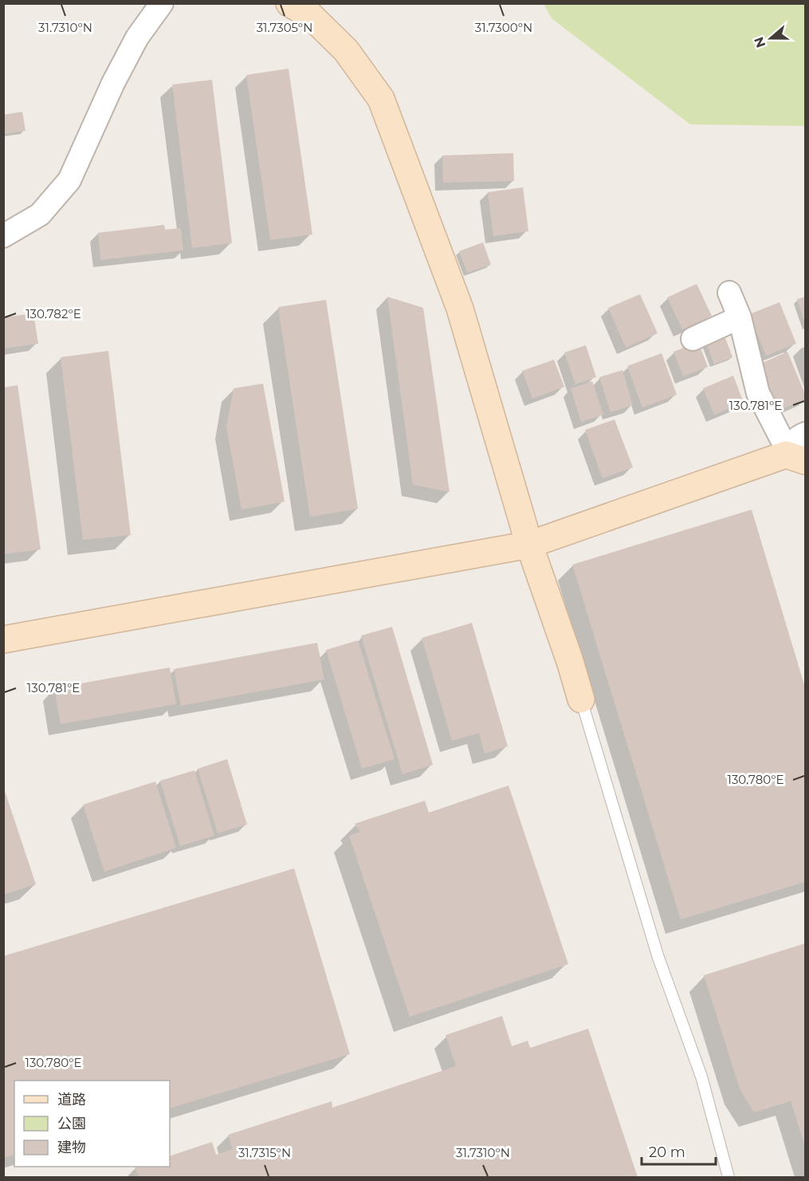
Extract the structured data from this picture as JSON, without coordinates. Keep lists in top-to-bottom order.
{
  "legend": ["道路", "公園", "建物"],
  "scale_bar": "20 m",
  "north": "left",
  "coordinates": [
    "31.7310°N",
    "31.7305°N",
    "31.7300°N",
    "130.782°E",
    "130.781°E",
    "130.780°E",
    "31.7315°N"
  ]
}
